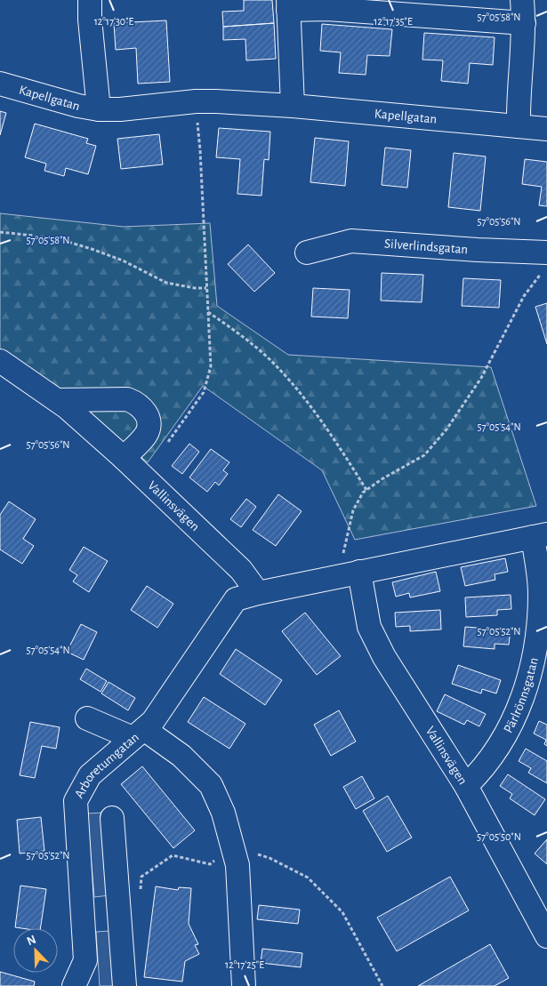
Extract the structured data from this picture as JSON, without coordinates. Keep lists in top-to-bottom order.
{
  "streets": {
    "street": [
      "Kapellgatan",
      "Silverlindsgatan",
      "Vallinsvägen",
      "Pärlrönnsgatan",
      "Arboretumgatan"
    ]
  },
  "crossings": [
    ["Vallinsvägen", "Pärlrönnsgatan"],
    ["Vallinsvägen", "Arboretumgatan"]
  ],
  "north": "top left",
  "coordinates": [
    "57°05'58\"N",
    "12°17'30\"E",
    "12°17'35\"E",
    "57°05'56\"N",
    "57°05'54\"N",
    "57°05'52\"N",
    "57°05'50\"N",
    "12°17'25\"E"
  ]
}
